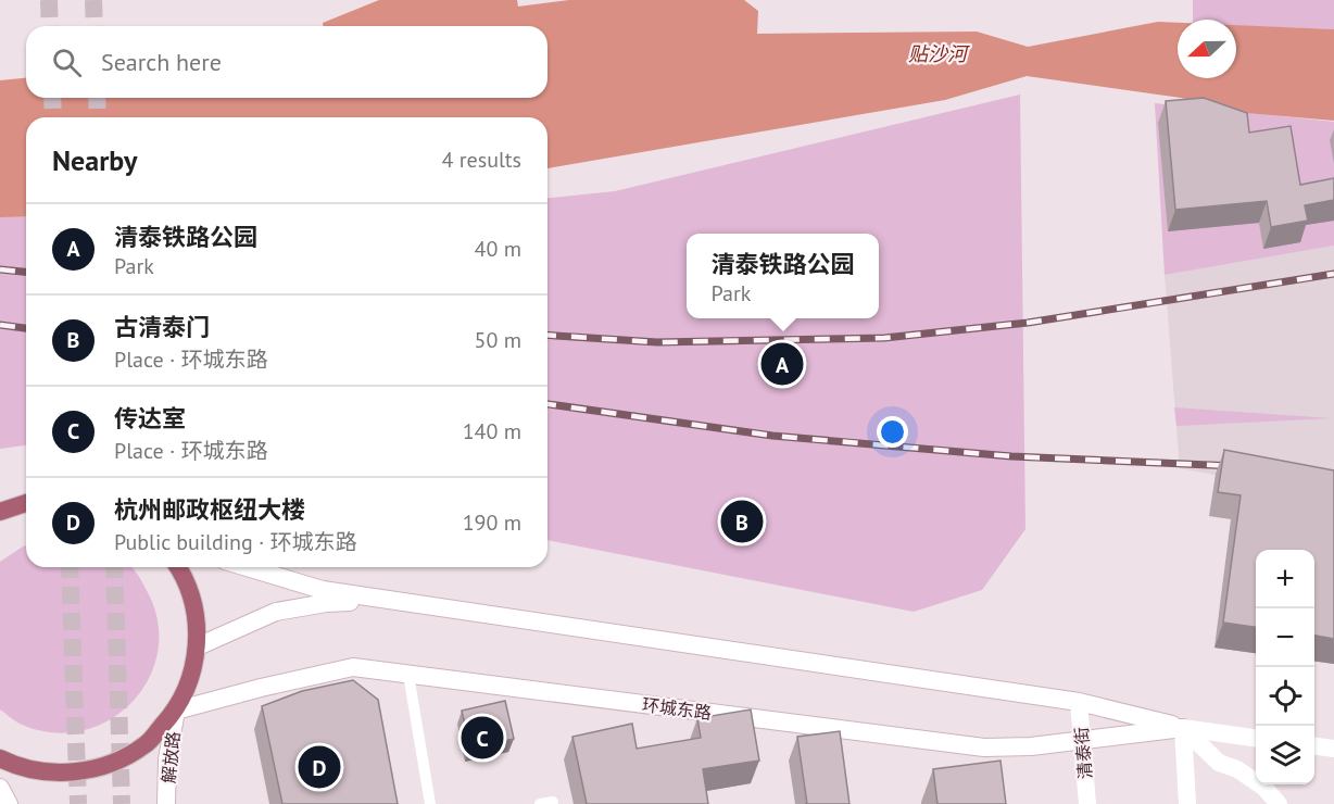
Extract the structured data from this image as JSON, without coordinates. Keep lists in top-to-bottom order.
{
  "streets": {
    "main road": ["环城东路", "清泰街", "解放路"]
  },
  "crossings": [
    ["环城东路", "清泰街"],
    ["环城东路", "解放路"]
  ],
  "water": ["贴沙河"],
  "north": "left",
  "page": {
    "search": "Search here",
    "heading": ["Nearby", "4 results"],
    "list": [
      {
        "mark": "A",
        "name": "清泰铁路公园",
        "note": "Park",
        "value": "40 m"
      },
      {
        "mark": "B",
        "name": "古清泰门",
        "note": "Place · 环城东路",
        "value": "50 m"
      },
      {
        "mark": "C",
        "name": "传达室",
        "note": "Place · 环城东路",
        "value": "140 m"
      },
      {
        "mark": "D",
        "name": "杭州邮政枢纽大楼",
        "note": "Public building · 环城东路",
        "value": "190 m"
      }
    ],
    "popup": ["清泰铁路公园", "Park"],
    "pins": [
      "A",
      "B",
      "C",
      "D"
    ],
    "map_buttons": ["+", "−"]
  }
}
